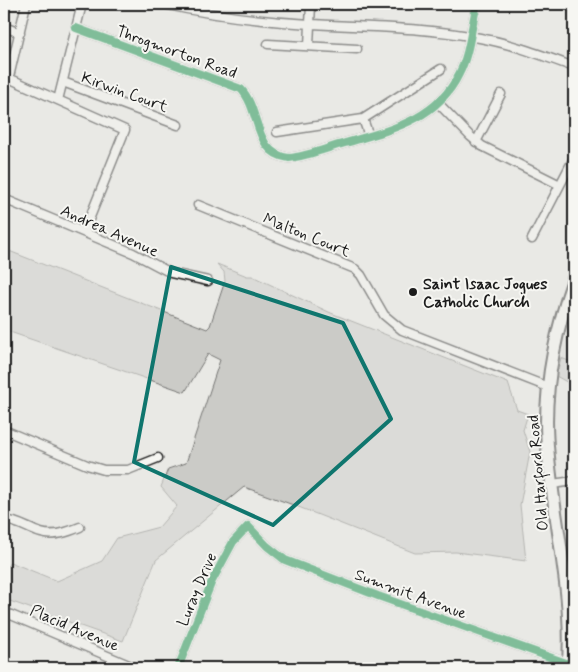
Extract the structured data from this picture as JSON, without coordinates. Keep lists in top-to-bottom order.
{
  "streets": {
    "street": [
      "Throgmorton Road",
      "Kirwin Court",
      "Andrea Avenue",
      "Malton Court",
      "Old Harford Road",
      "Luray Drive",
      "Summit Avenue",
      "Placid Avenue"
    ]
  },
  "crossings": [
    ["Malton Court", "Old Harford Road"],
    ["Old Harford Road", "Summit Avenue"],
    ["Luray Drive", "Summit Avenue"]
  ],
  "places": ["Saint Isaac Jogues Catholic Church"]
}
